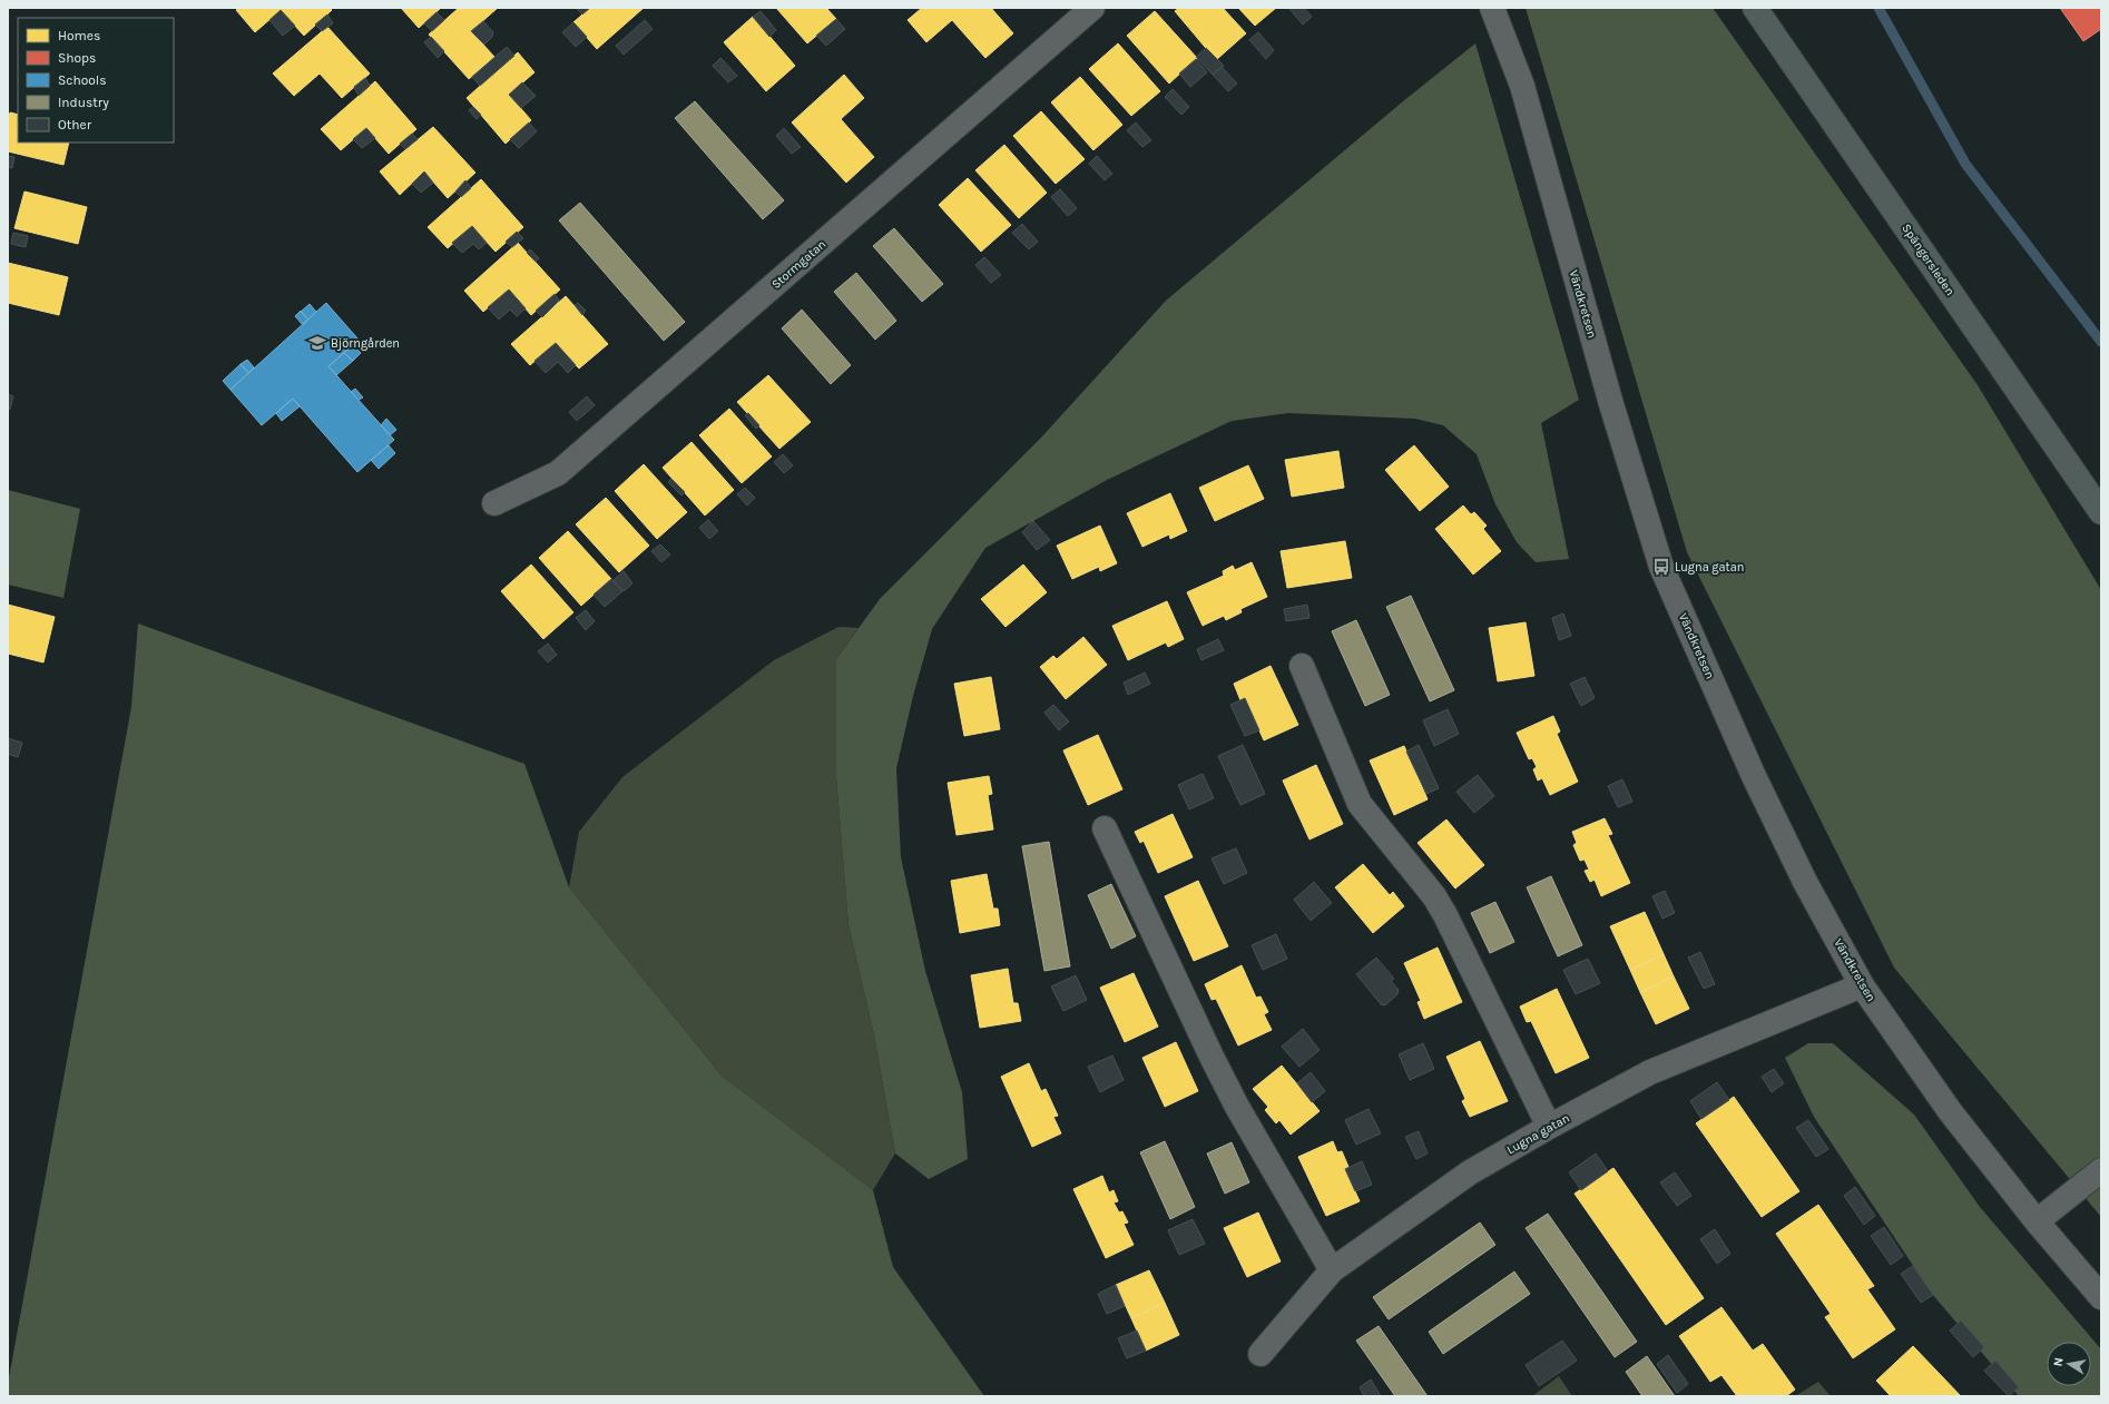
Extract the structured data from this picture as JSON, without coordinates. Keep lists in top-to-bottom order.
{
  "streets": {
    "main road": ["Spängersleden"],
    "street": ["Stormgatan", "Vändkretsen", "Lugna gatan"]
  },
  "crossings": [
    ["Vändkretsen", "Lugna gatan"]
  ],
  "places": {
    "school or university": ["Björngården"],
    "bus stop": ["Lugna gatan"]
  },
  "legend": [
    "Homes",
    "Shops",
    "Schools",
    "Industry",
    "Other"
  ],
  "north": "left"
}
